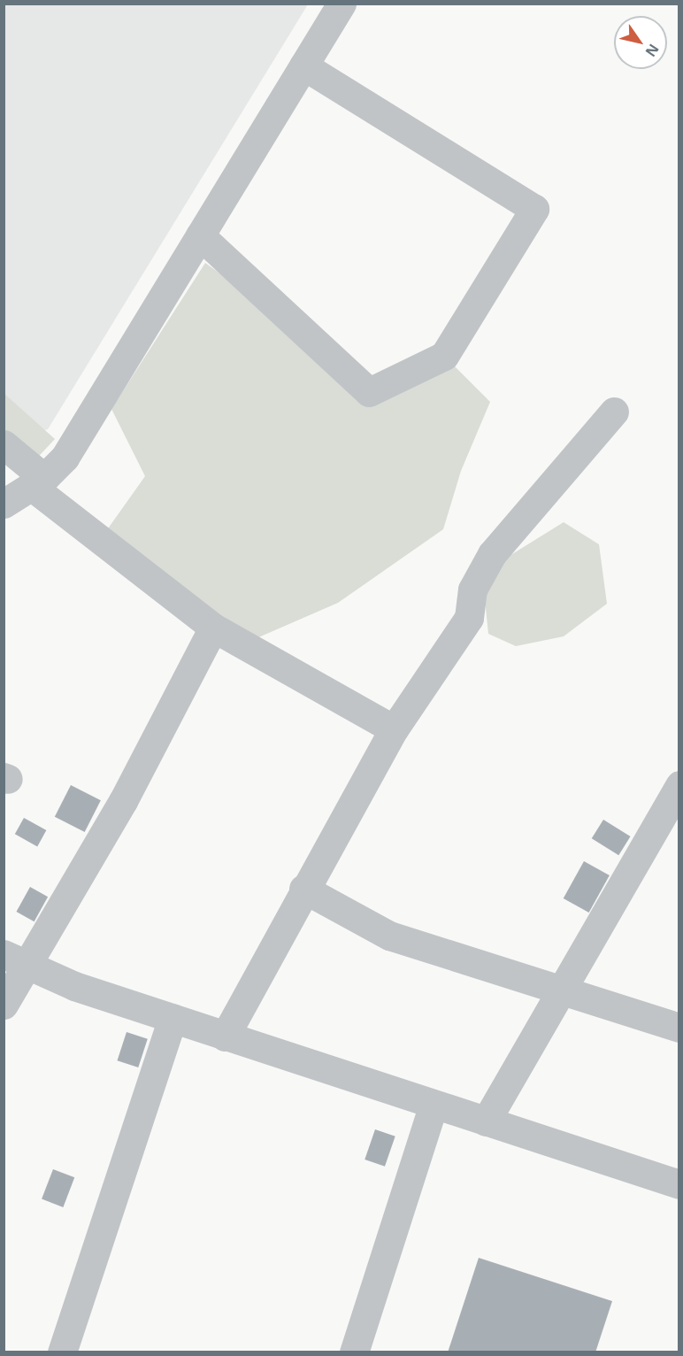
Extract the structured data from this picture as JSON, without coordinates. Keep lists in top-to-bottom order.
{
  "north": "bottom right"
}
